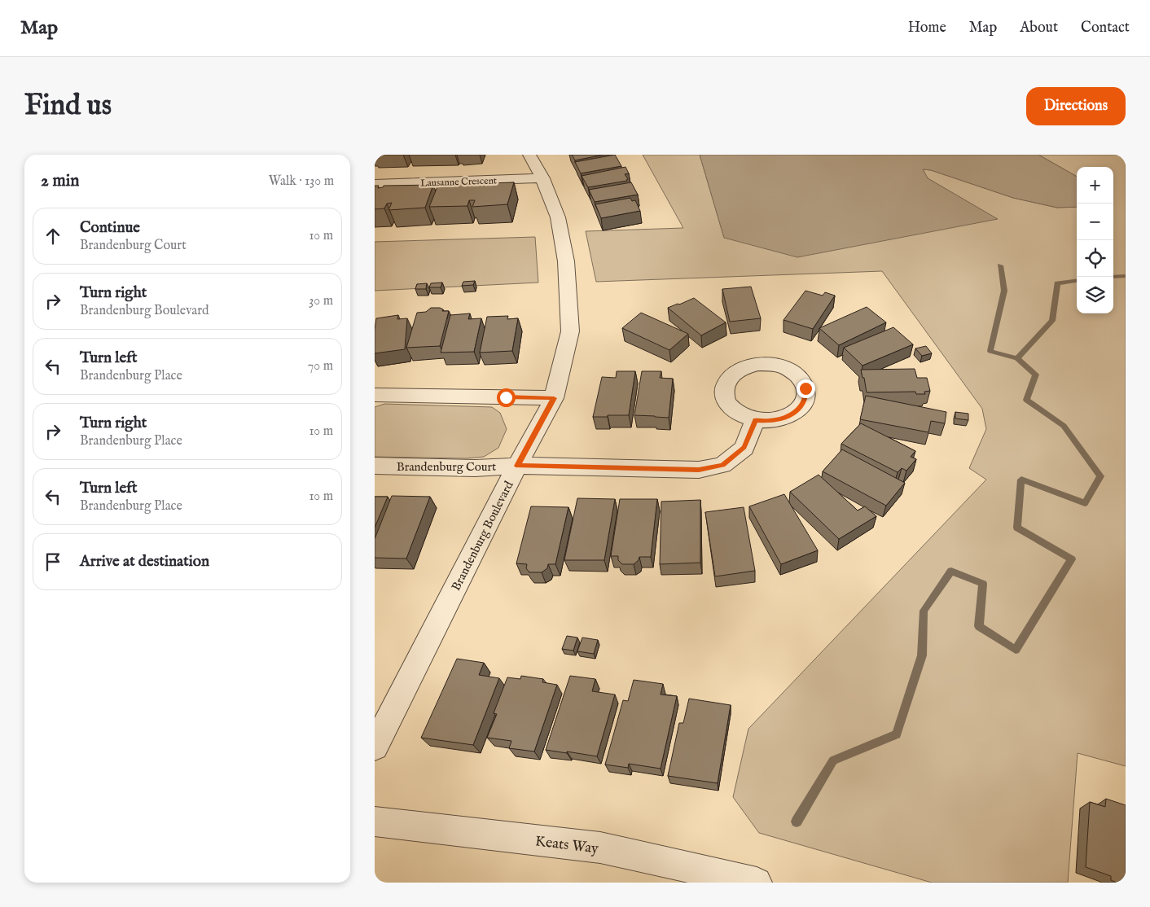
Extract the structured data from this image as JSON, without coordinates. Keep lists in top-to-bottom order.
{
  "streets": {
    "street": [
      "Lausanne Crescent",
      "Brandenburg Court",
      "Brandenburg Boulevard",
      "Keats Way"
    ]
  },
  "crossings": [
    ["Lausanne Crescent", "Brandenburg Boulevard"],
    ["Brandenburg Court", "Brandenburg Boulevard"]
  ],
  "page": {
    "header": "Map",
    "nav": [
      "Home",
      "Map",
      "About",
      "Contact"
    ],
    "buttons": "Directions",
    "title": "Find us",
    "heading": ["2 min", "Walk · 130 m"],
    "map_buttons": ["+", "−"],
    "list": [
      ["Continue", "Brandenburg Court", "10 m"],
      ["Turn right", "Brandenburg Boulevard", "30 m"],
      ["Turn left", "Brandenburg Place", "70 m"],
      ["Turn right", "Brandenburg Place", "10 m"],
      ["Turn left", "Brandenburg Place", "10 m"],
      "Arrive at destination"
    ]
  }
}
